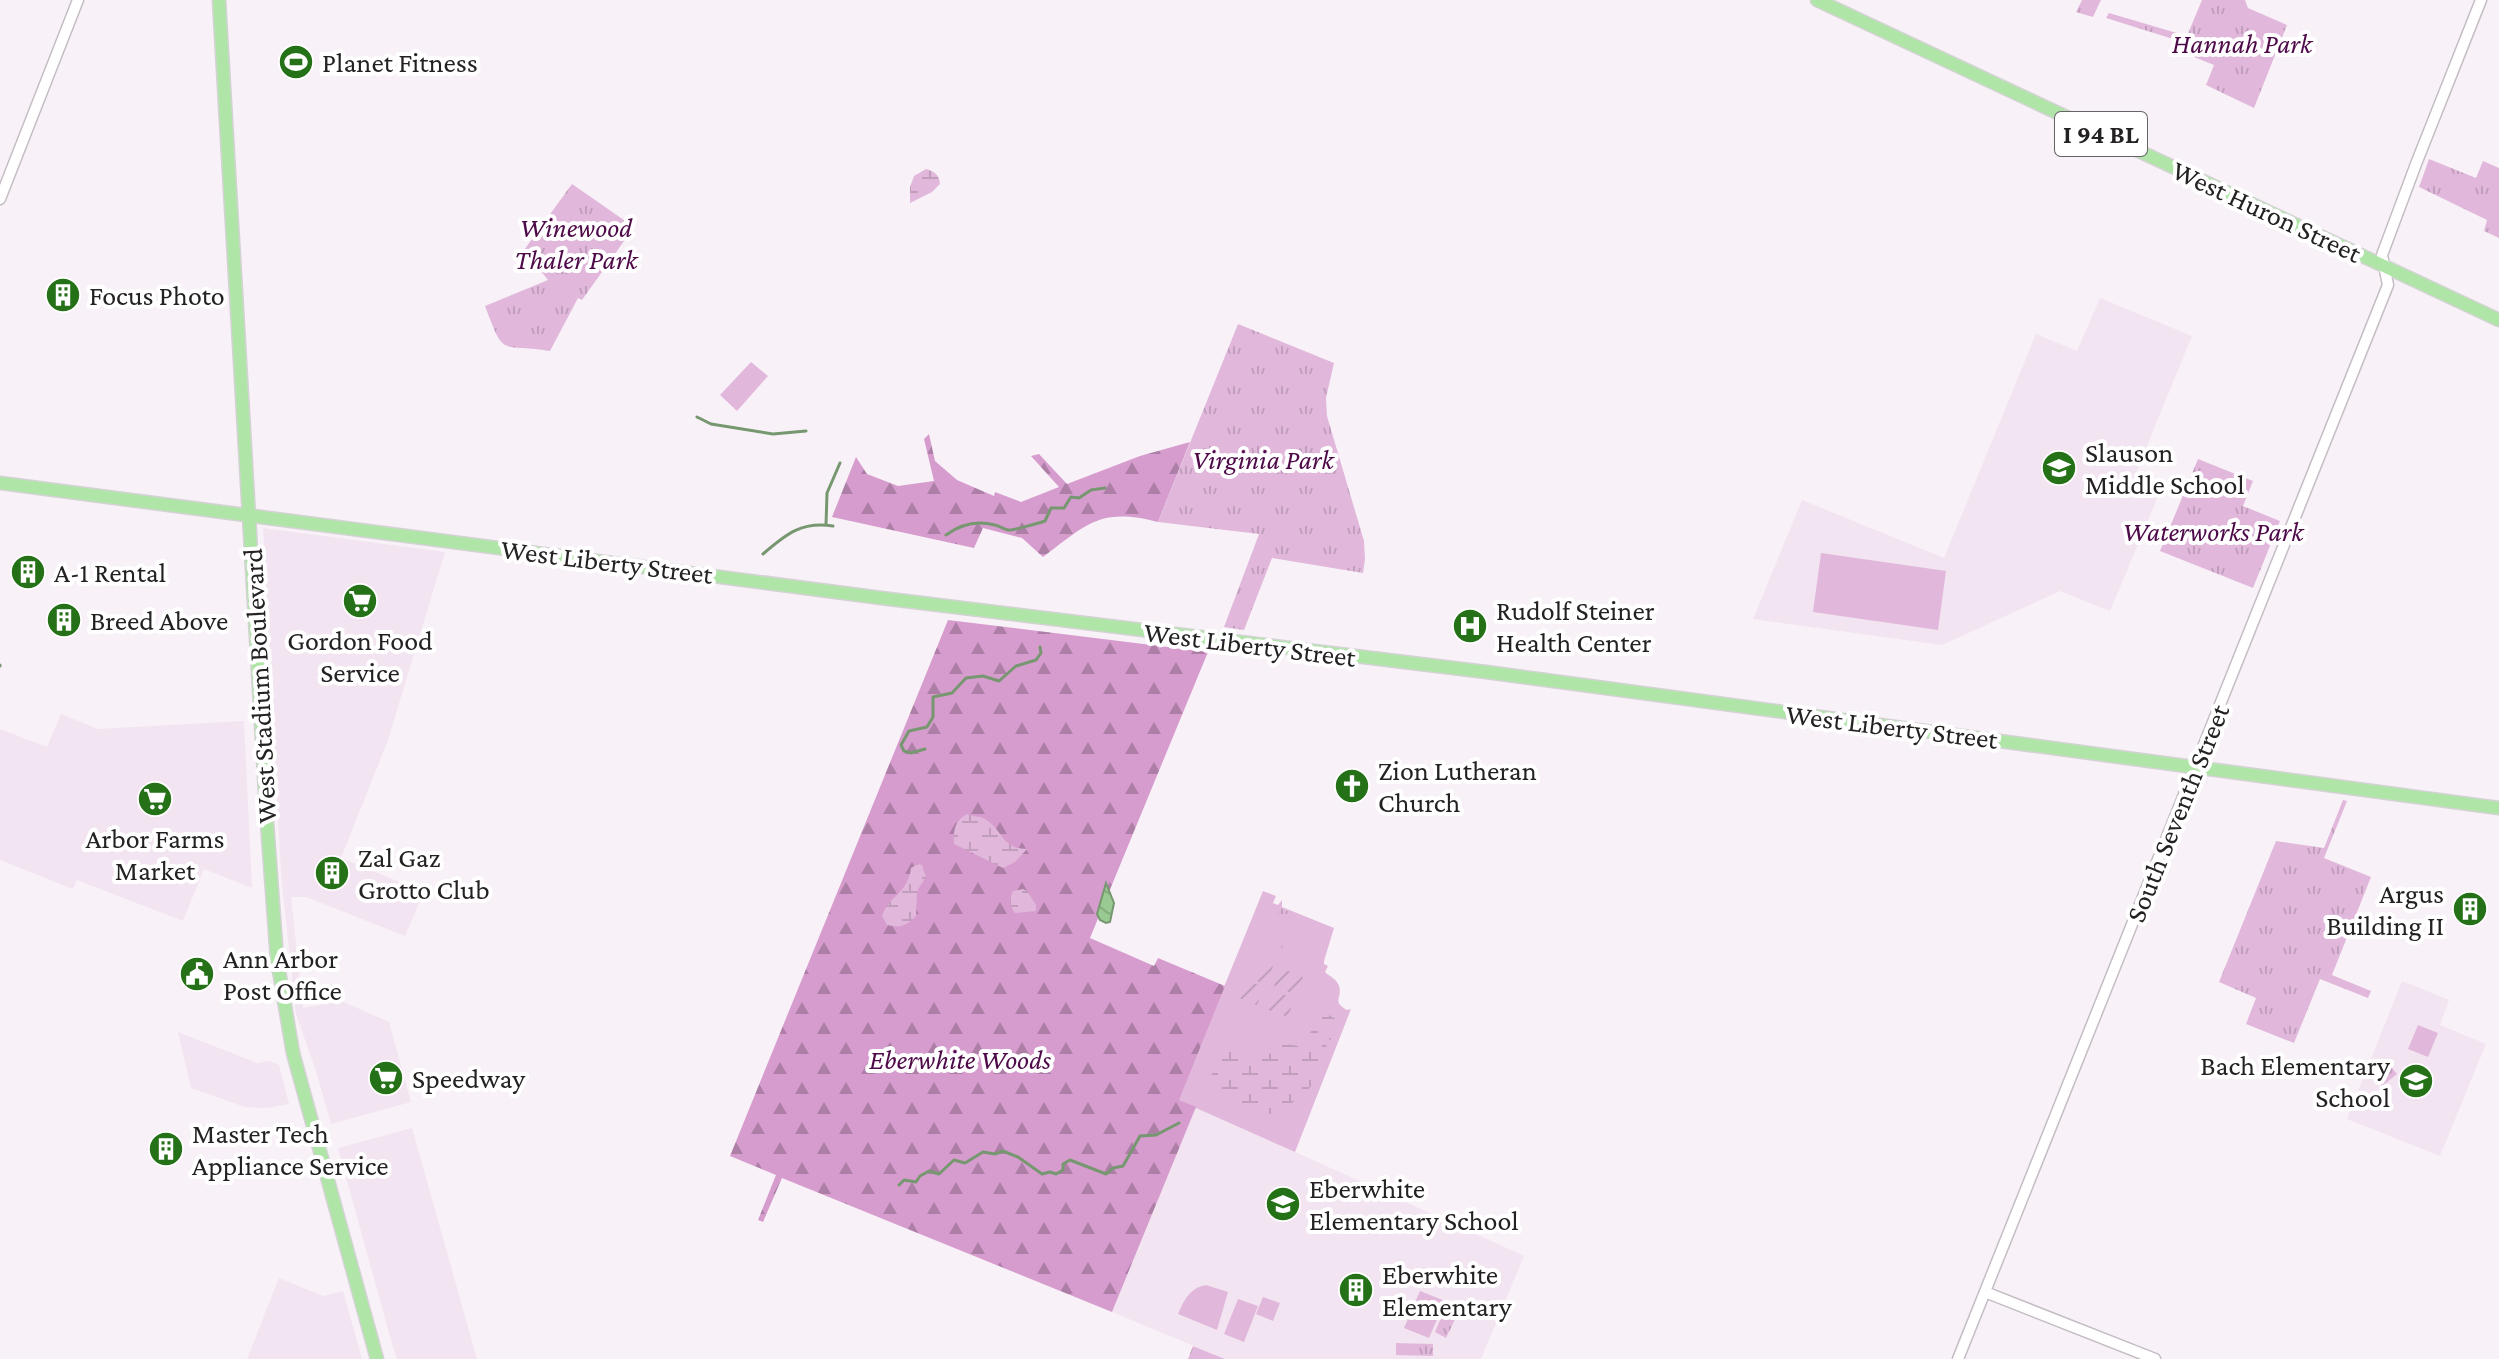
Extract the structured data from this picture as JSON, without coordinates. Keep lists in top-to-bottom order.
{
  "streets": {
    "main road": [
      "I 94 BL",
      "West Huron Street",
      "West Liberty Street",
      "West Stadium Boulevard"
    ],
    "street": ["South Seventh Street"]
  },
  "crossings": [
    ["West Huron Street", "South Seventh Street"],
    ["West Liberty Street", "West Stadium Boulevard"],
    ["West Liberty Street", "South Seventh Street"]
  ],
  "parks": [
    "Hannah Park",
    "Winewood Thaler Park",
    "Virginia Park",
    "Waterworks Park",
    "Eberwhite Woods"
  ],
  "places": {
    "sports": ["Planet Fitness"],
    "building": [
      "Focus Photo",
      "A-1 Rental",
      "Breed Above",
      "Zal Gaz Grotto Club",
      "Argus Building II",
      "Master Tech Appliance Service",
      "Eberwhite Elementary"
    ],
    "school or university": ["Slauson Middle School", "Bach Elementary School", "Eberwhite Elementary School"],
    "supermarket": ["Gordon Food Service", "Arbor Farms Market", "Speedway"],
    "hospital": ["Rudolf Steiner Health Center"],
    "church": ["Zion Lutheran Church"],
    "public building": ["Ann Arbor Post Office"]
  }
}
